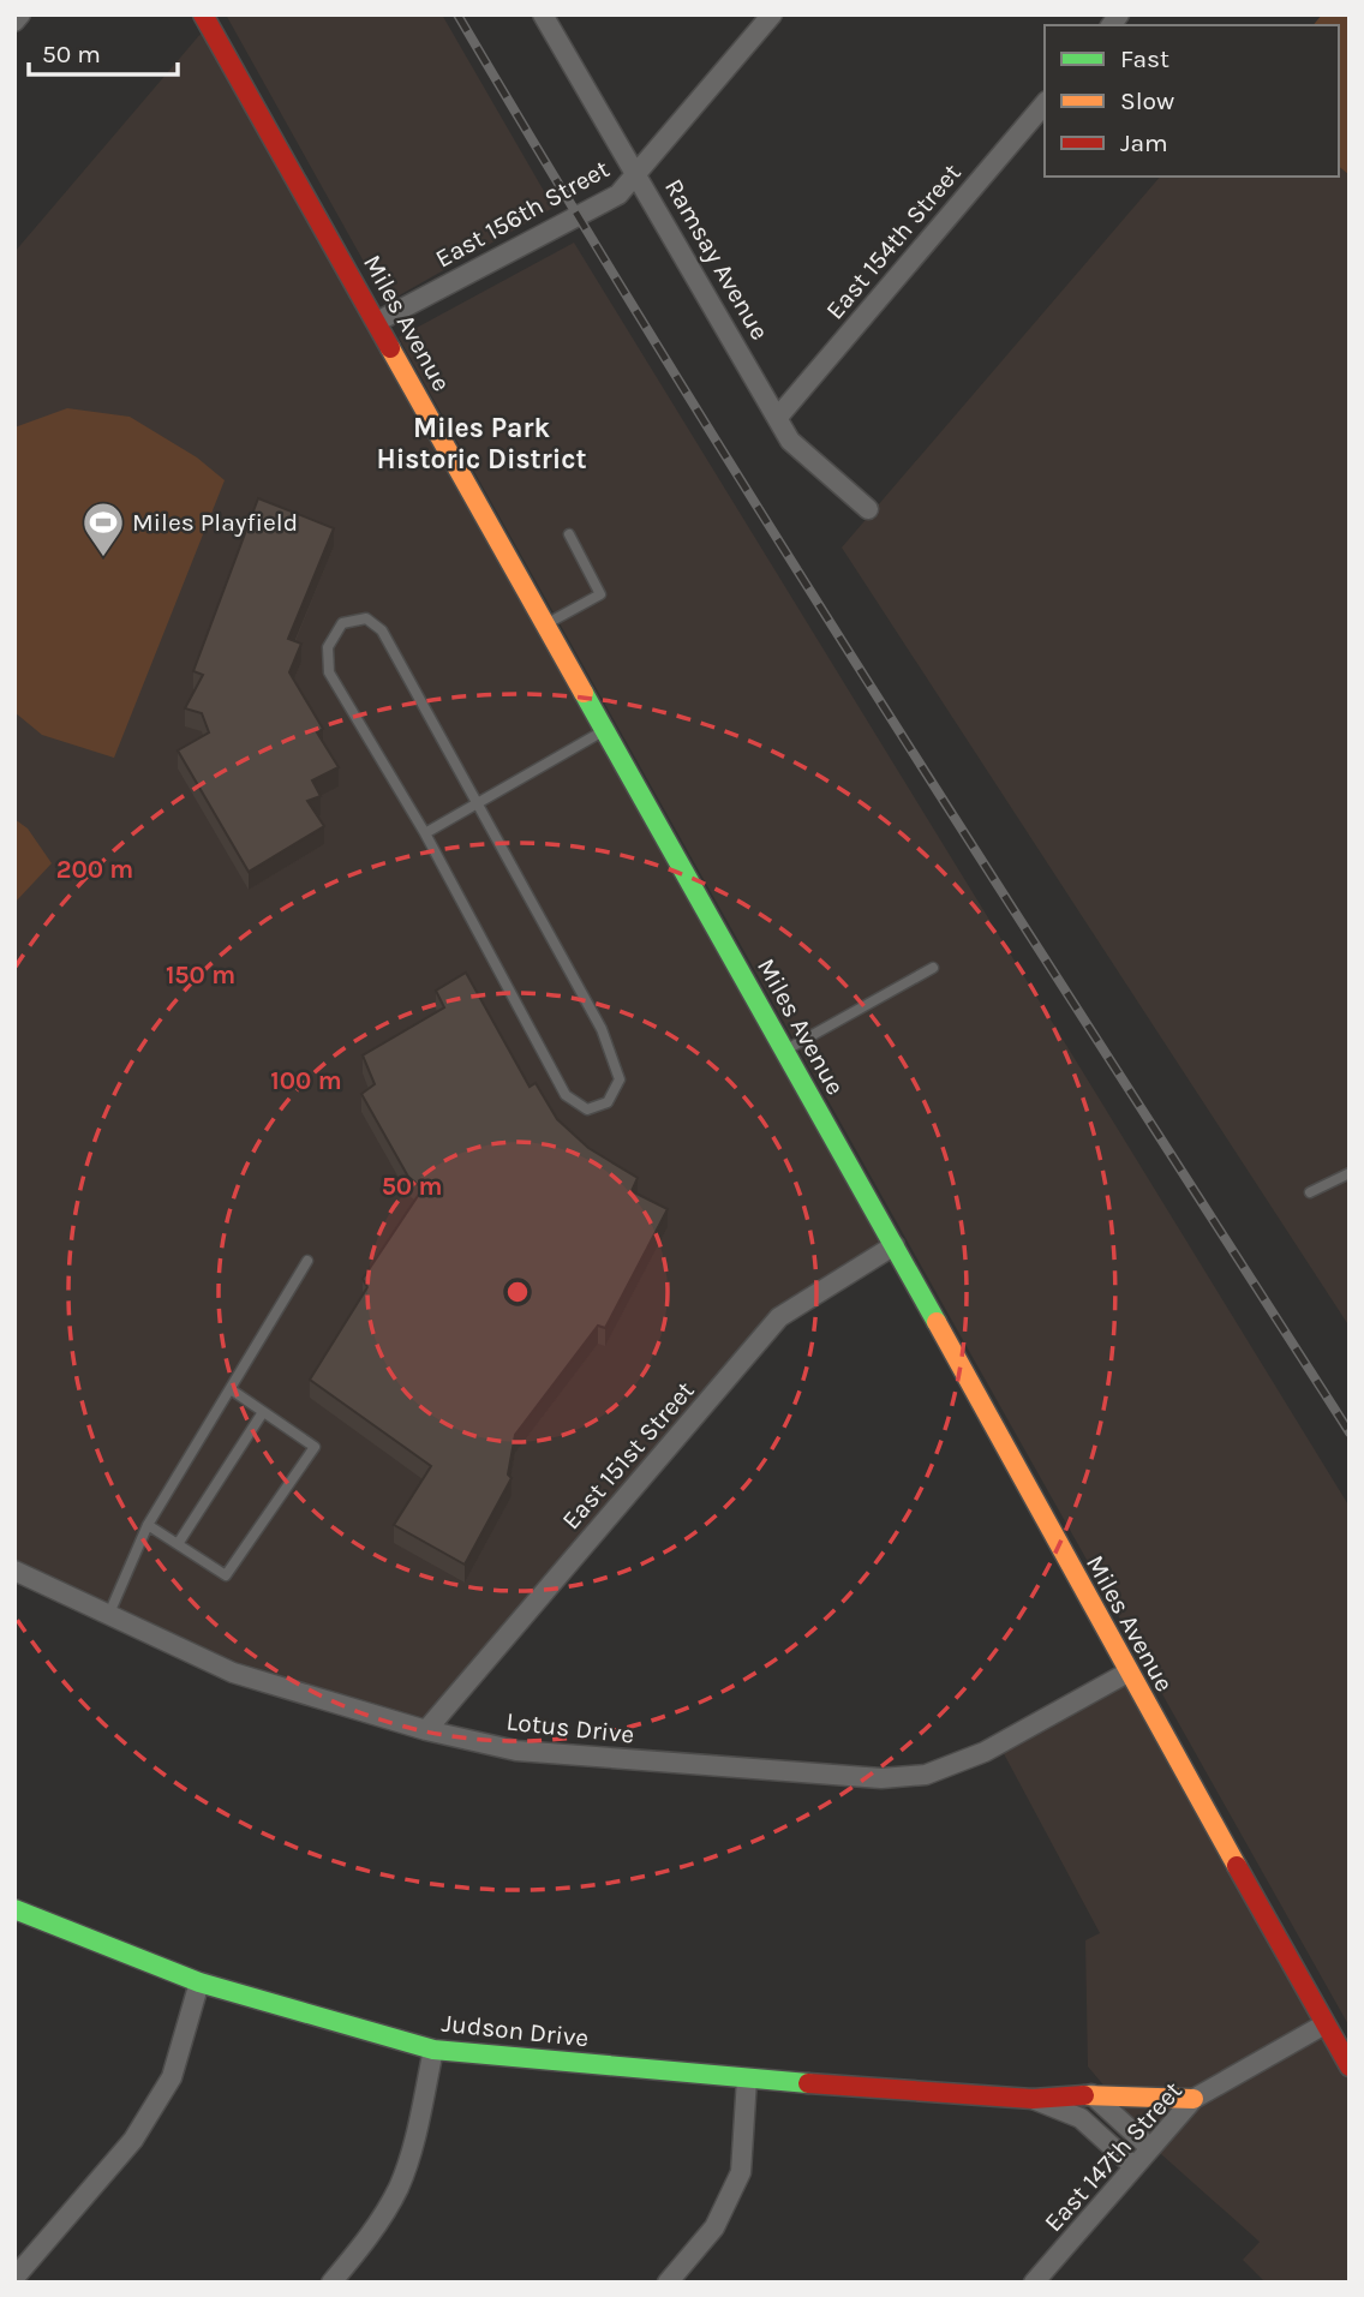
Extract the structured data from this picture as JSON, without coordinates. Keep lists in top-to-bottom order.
{
  "streets": {
    "main road": ["Miles Avenue", "Judson Drive"],
    "street": [
      "East 156th Street",
      "East 154th Street",
      "Ramsay Avenue",
      "East 151st Street",
      "Lotus Drive",
      "East 147th Street"
    ]
  },
  "crossings": [
    ["East 156th Street", "Ramsay Avenue"],
    ["East 156th Street", "Miles Avenue"],
    ["East 154th Street", "Ramsay Avenue"],
    ["Miles Avenue", "East 151st Street"],
    ["Miles Avenue", "Lotus Drive"],
    ["Miles Avenue", "East 147th Street"],
    ["East 151st Street", "Lotus Drive"],
    ["Judson Drive", "East 147th Street"]
  ],
  "districts": ["Miles Park Historic District"],
  "places": {
    "sports": ["Miles Playfield"]
  },
  "legend": ["Fast", "Slow", "Jam"],
  "scale_bar": "50 m",
  "rings": [
    "200 m",
    "150 m",
    "100 m",
    "50 m"
  ]
}
